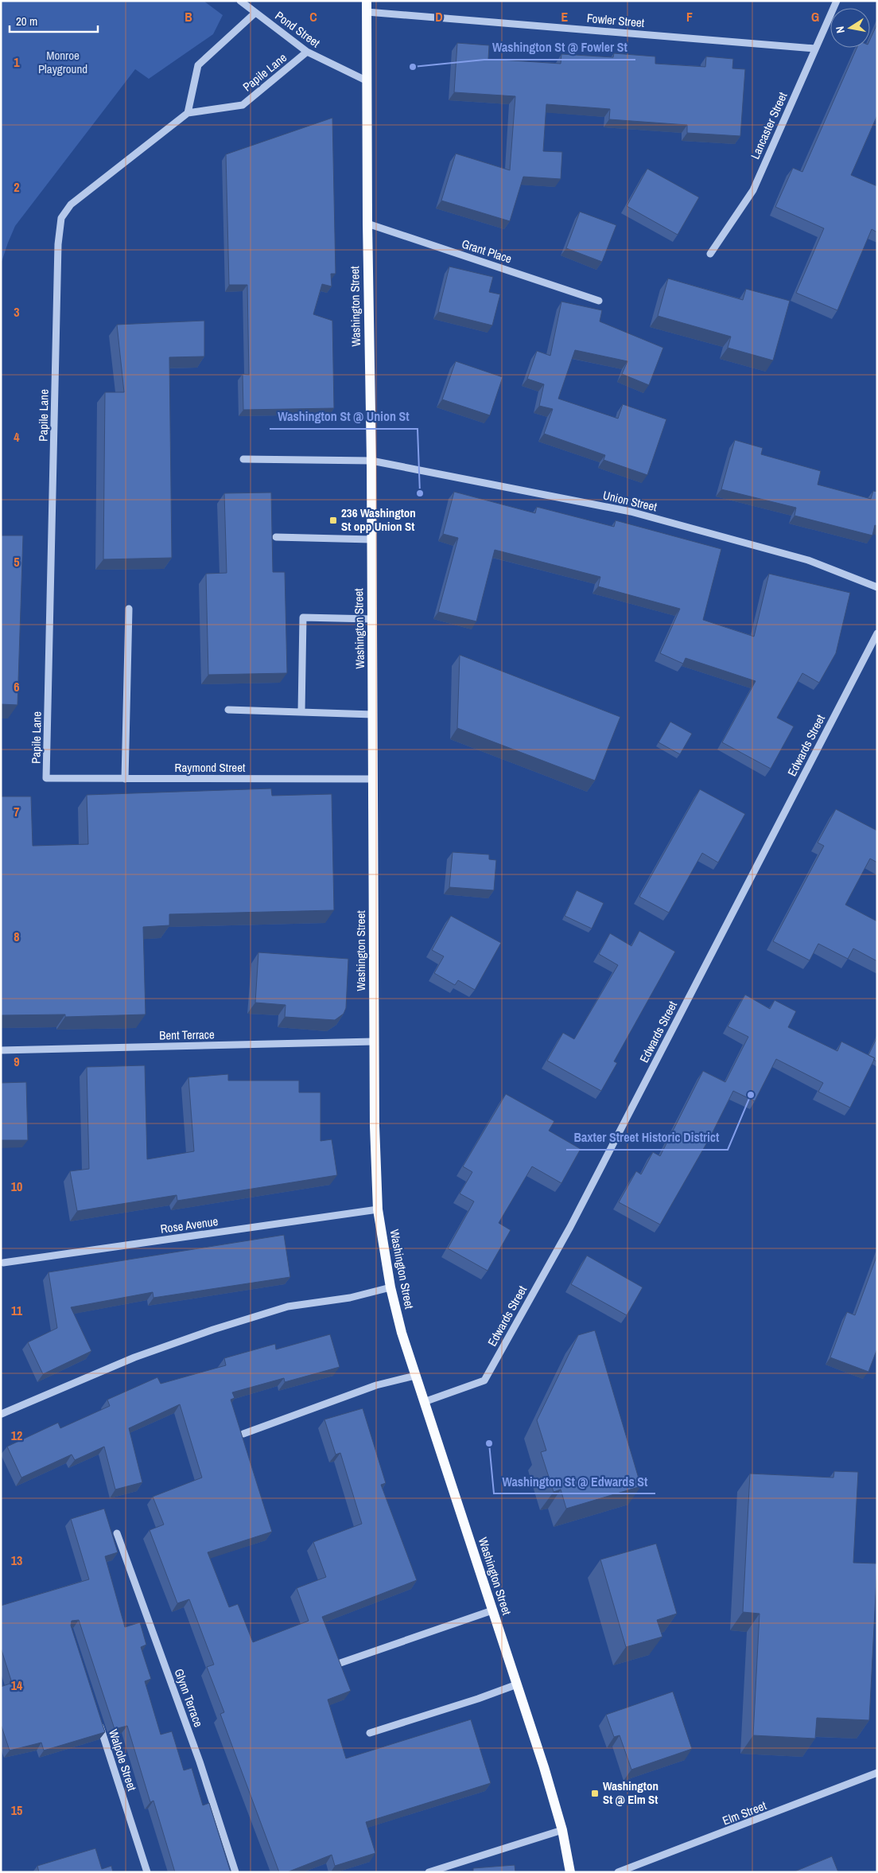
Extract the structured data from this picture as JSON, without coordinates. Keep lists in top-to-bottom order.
{
  "streets": {
    "main road": ["Washington Street"],
    "street": [
      "Fowler Street",
      "Pond Street",
      "Papile Lane",
      "Lancaster Street",
      "Grant Place",
      "Union Street",
      "Edwards Street",
      "Raymond Street",
      "Bent Terrace",
      "Rose Avenue",
      "Glynn Terrace",
      "Walpole Street",
      "Elm Street"
    ]
  },
  "crossings": [
    ["Fowler Street", "Lancaster Street"],
    ["Fowler Street", "Washington Street"],
    ["Pond Street", "Papile Lane"],
    ["Pond Street", "Washington Street"],
    ["Papile Lane", "Raymond Street"],
    ["Grant Place", "Washington Street"],
    ["Washington Street", "Union Street"],
    ["Washington Street", "Edwards Street"],
    ["Washington Street", "Raymond Street"],
    ["Washington Street", "Bent Terrace"],
    ["Washington Street", "Rose Avenue"]
  ],
  "parks": ["Monroe Playground"],
  "places": {
    "other": [
      "Washington St @ Fowler St",
      "Washington St @ Union St",
      "Baxter Street Historic District",
      "Washington St @ Edwards St"
    ],
    "transit": ["236 Washington St opp Union St", "Washington St @ Elm St"]
  },
  "scale_bar": "20 m",
  "north": "left",
  "grid": {
    "columns": [
      "B",
      "C",
      "D",
      "E",
      "F",
      "G"
    ],
    "rows": [
      "1",
      "2",
      "3",
      "4",
      "5",
      "6",
      "7",
      "8",
      "9",
      "10",
      "11",
      "12",
      "13",
      "14",
      "15"
    ]
  }
}
